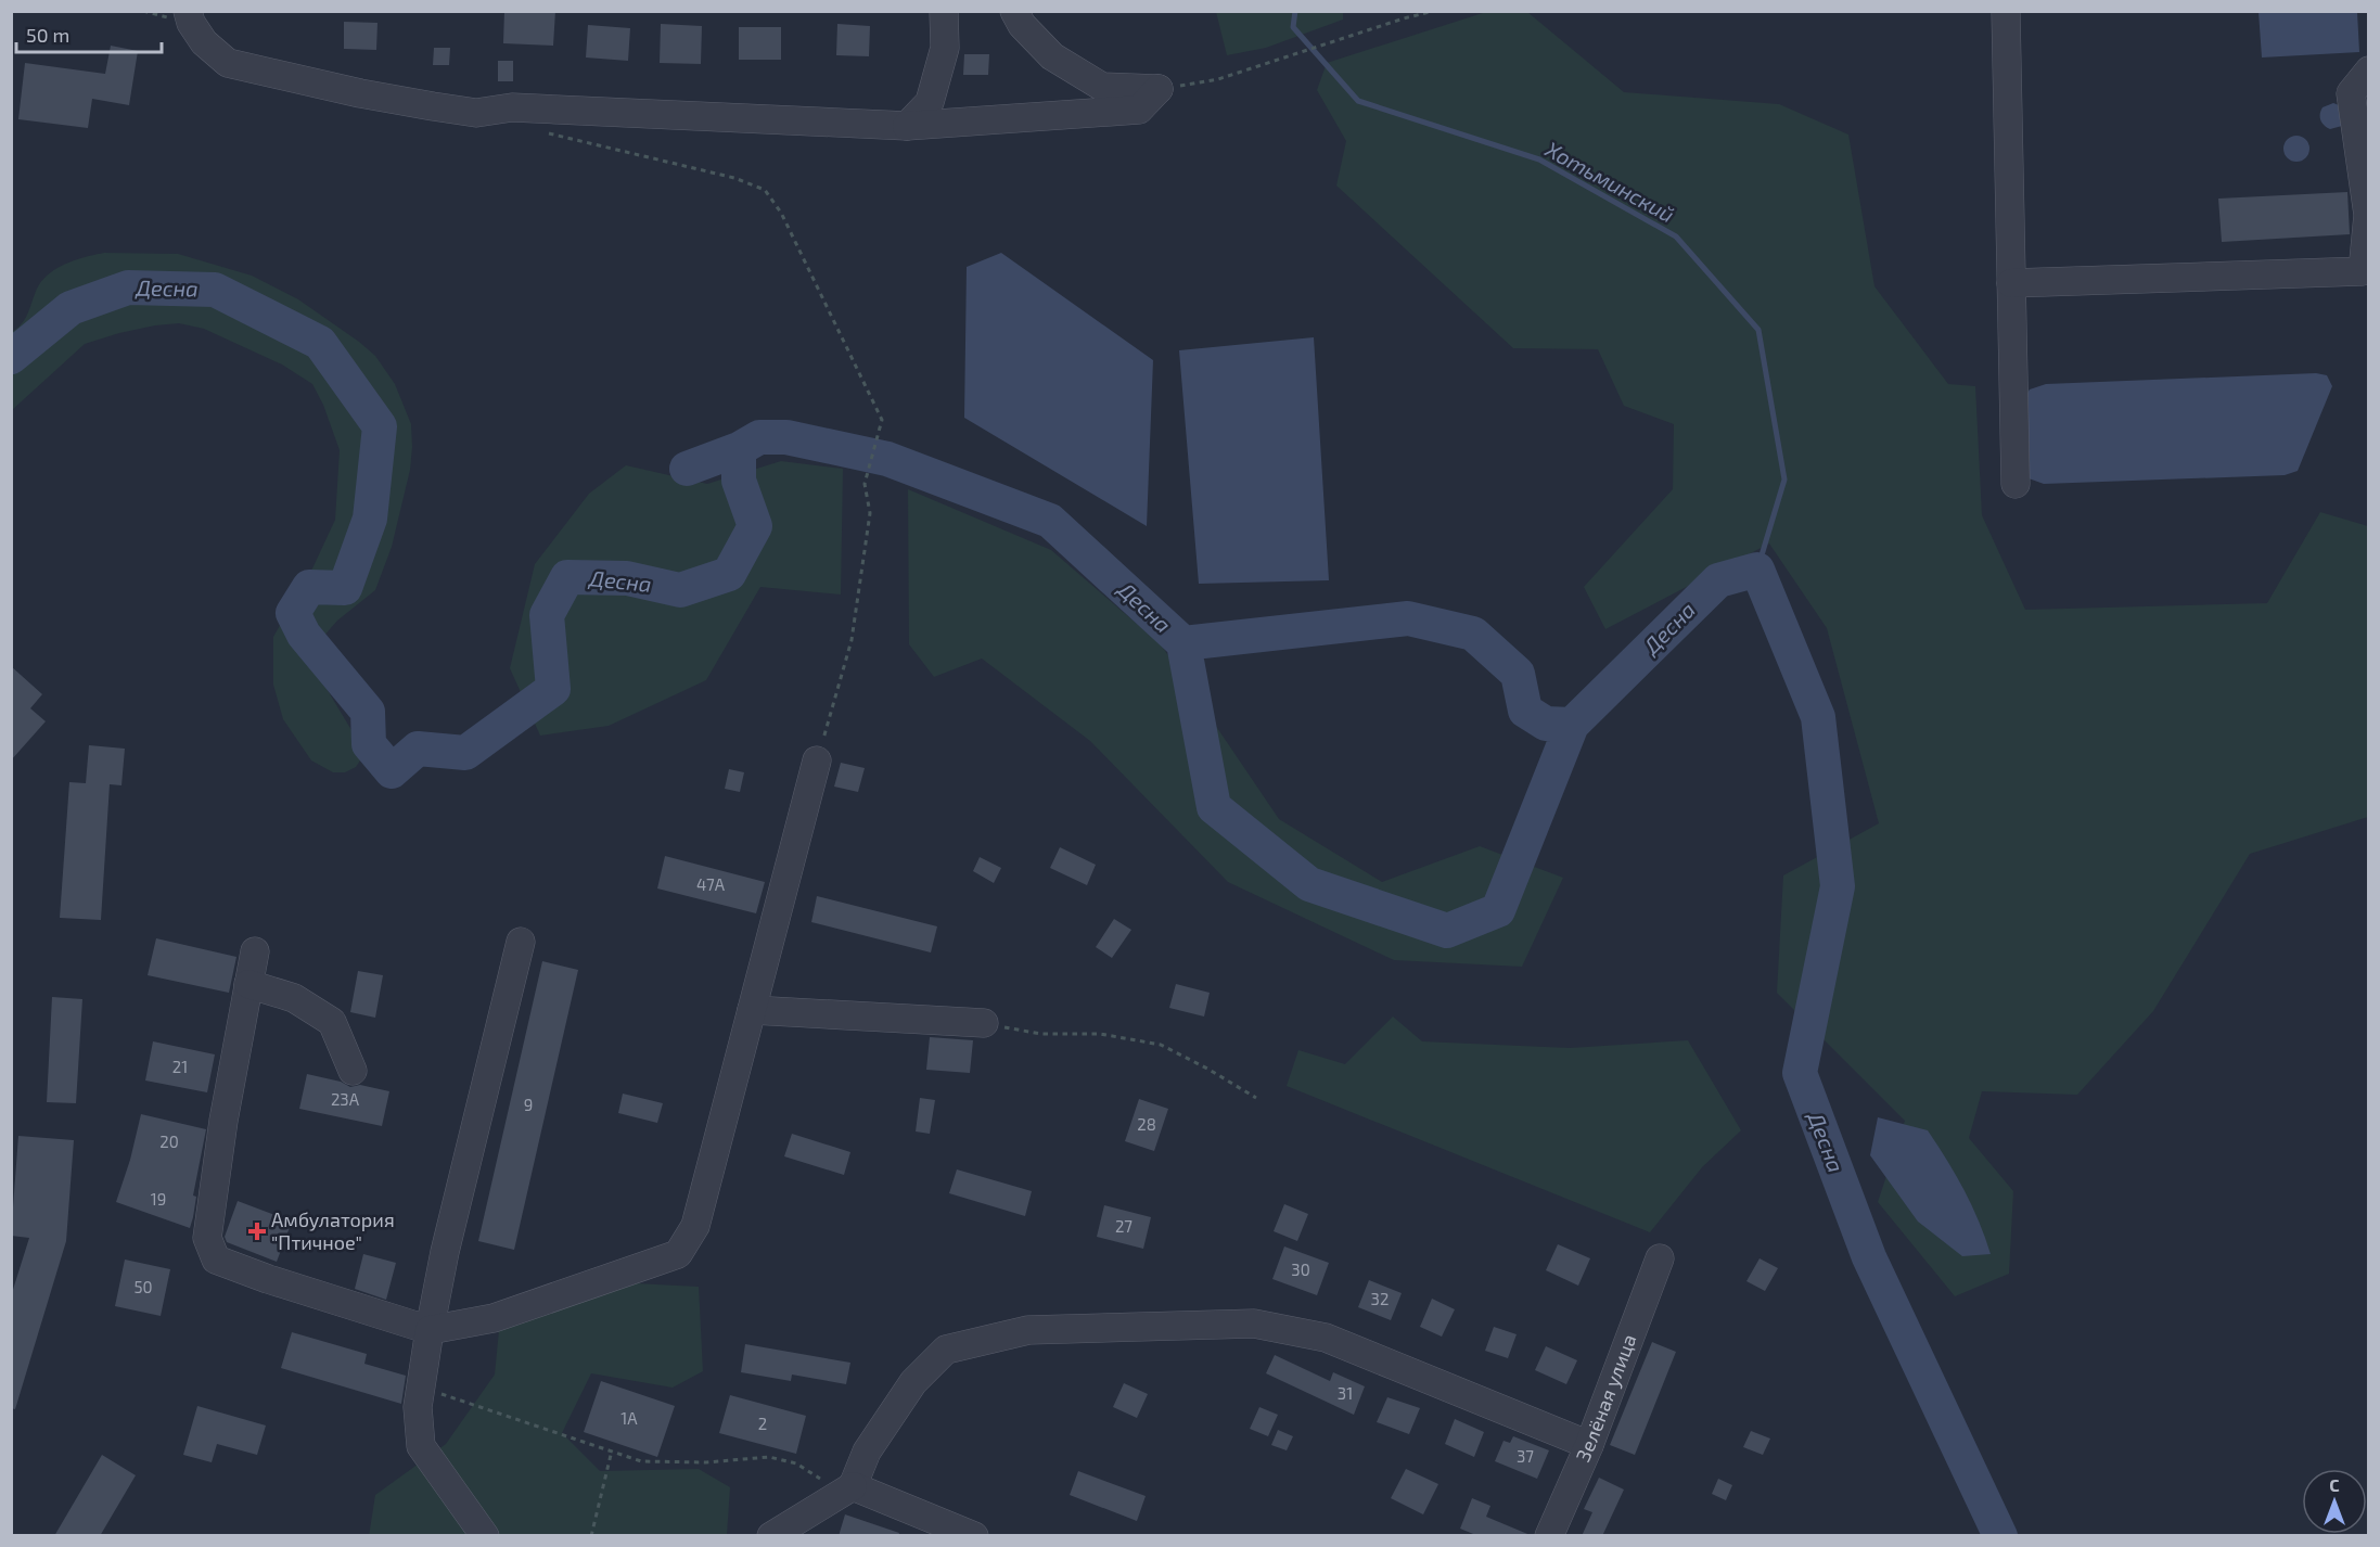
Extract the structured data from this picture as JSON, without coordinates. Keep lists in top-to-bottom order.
{
  "streets": {
    "street": ["Зелёная улица"]
  },
  "water": ["Хотьминский", "Десна"],
  "places": {
    "health": ["Амбулатория \"Птичное\""]
  },
  "house_numbers": [
    "47А",
    "21",
    "23А",
    "9",
    "28",
    "20",
    "19",
    "27",
    "30",
    "50",
    "32",
    "31",
    "1А",
    "2",
    "37"
  ],
  "scale_bar": "50 m",
  "north": "top"
}
